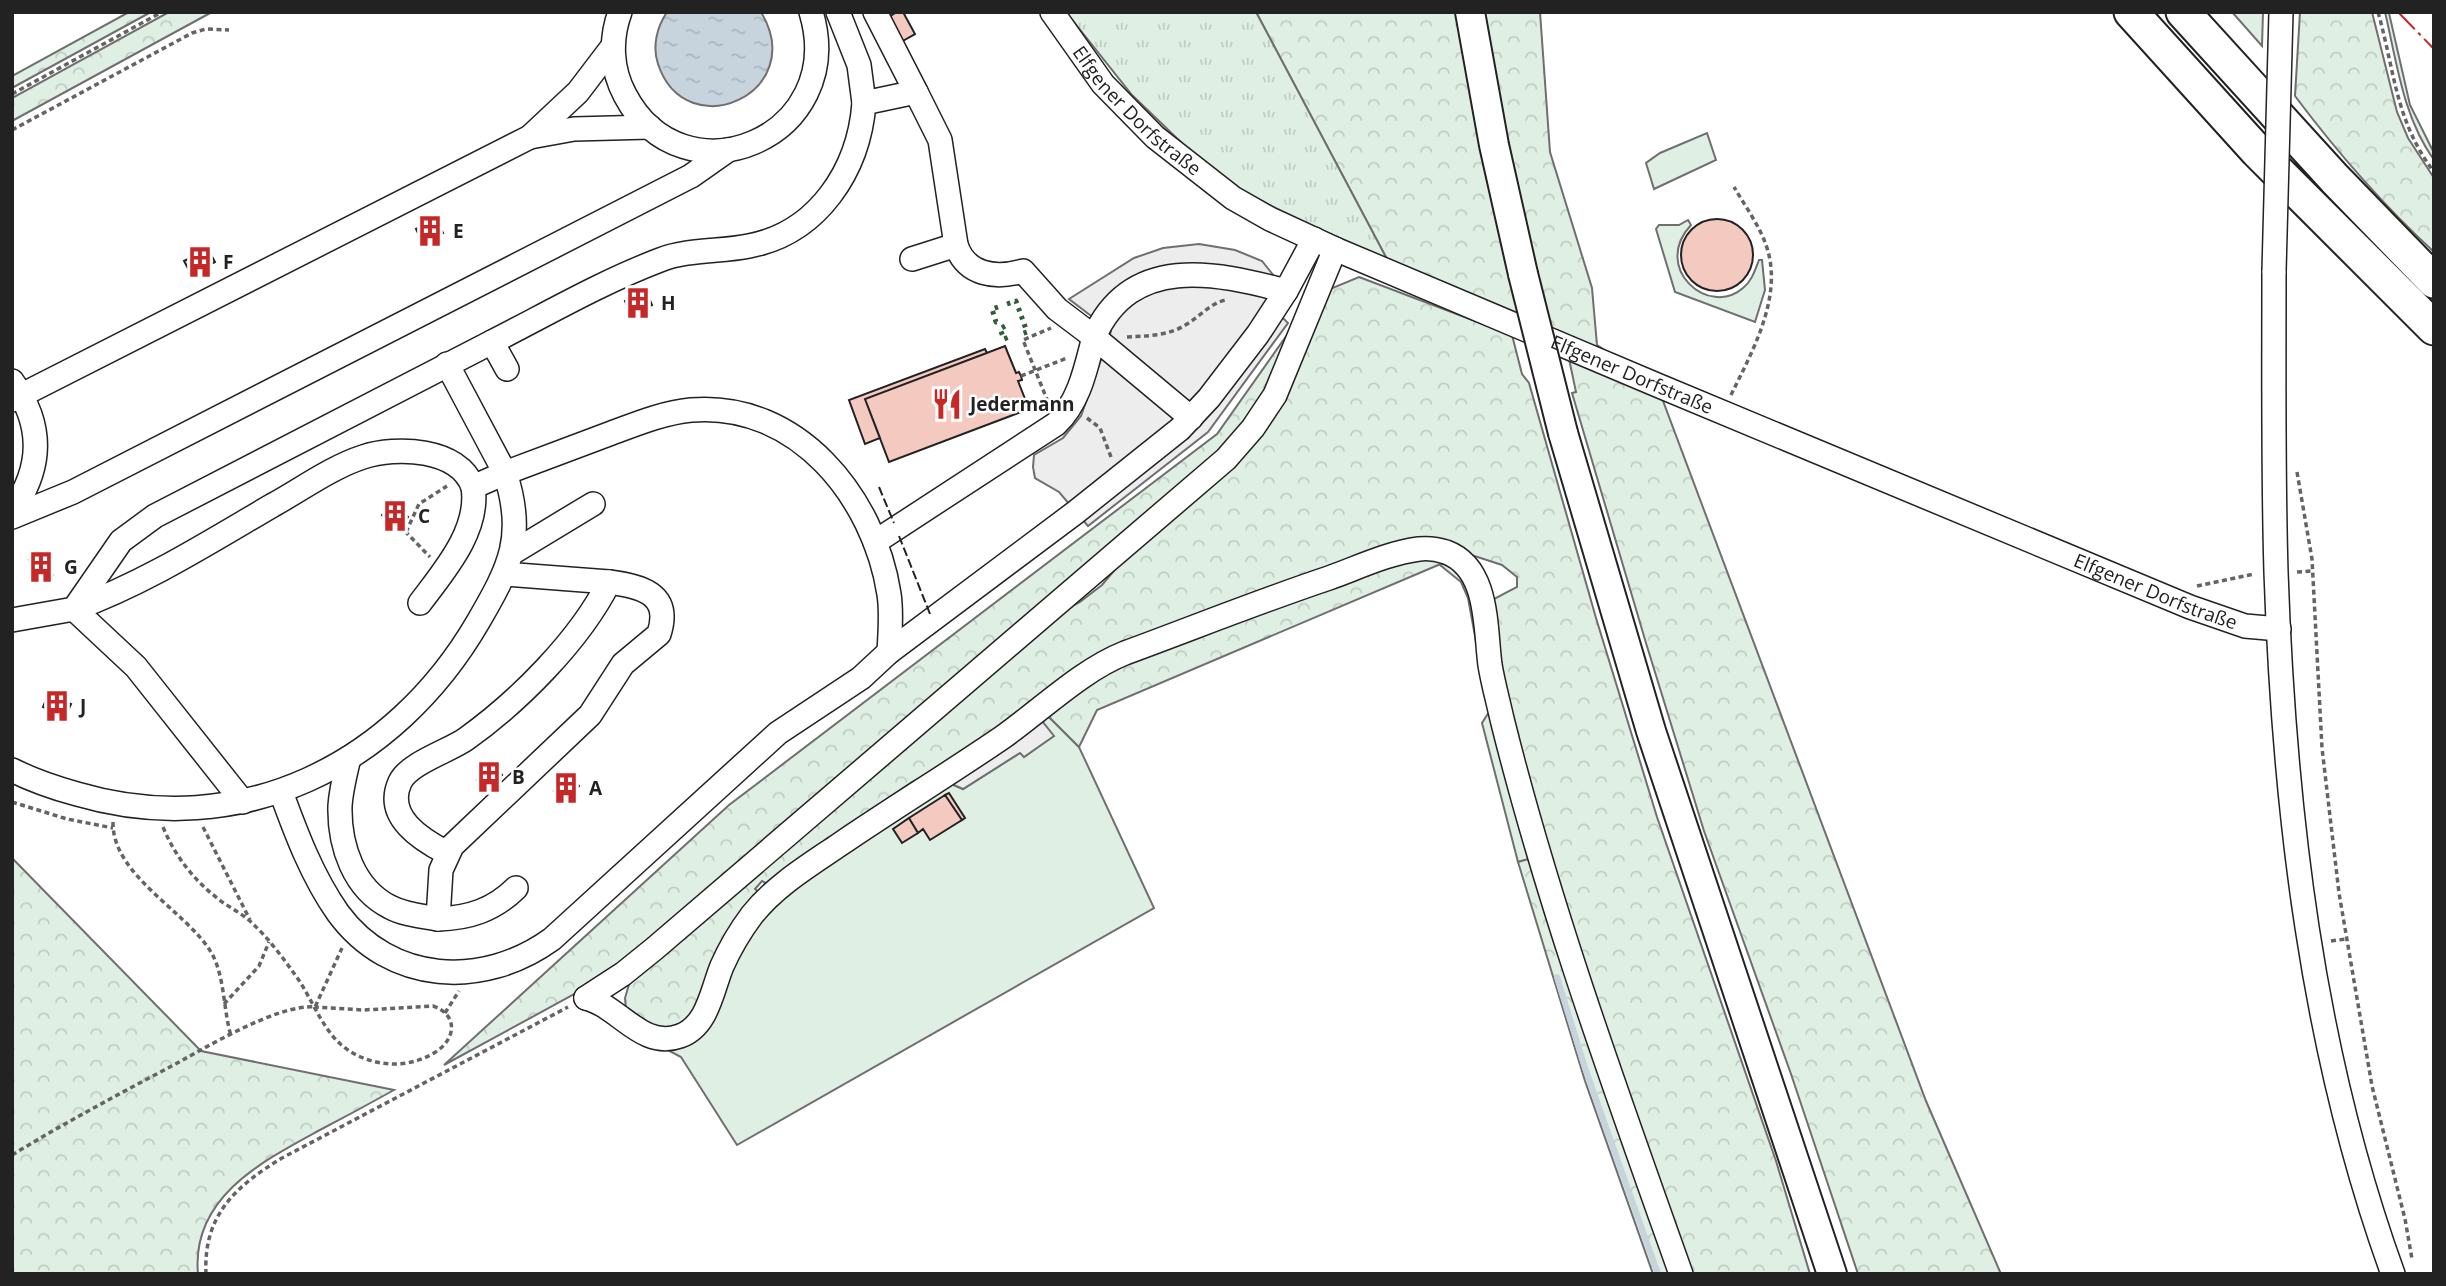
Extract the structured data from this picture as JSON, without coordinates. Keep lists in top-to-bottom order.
{
  "streets": {
    "street": ["Elfgener Dorfstraße"]
  },
  "places": {
    "building": [
      "E",
      "F",
      "H",
      "C",
      "G",
      "J",
      "B",
      "A"
    ],
    "restaurant": ["Jedermann"]
  }
}
